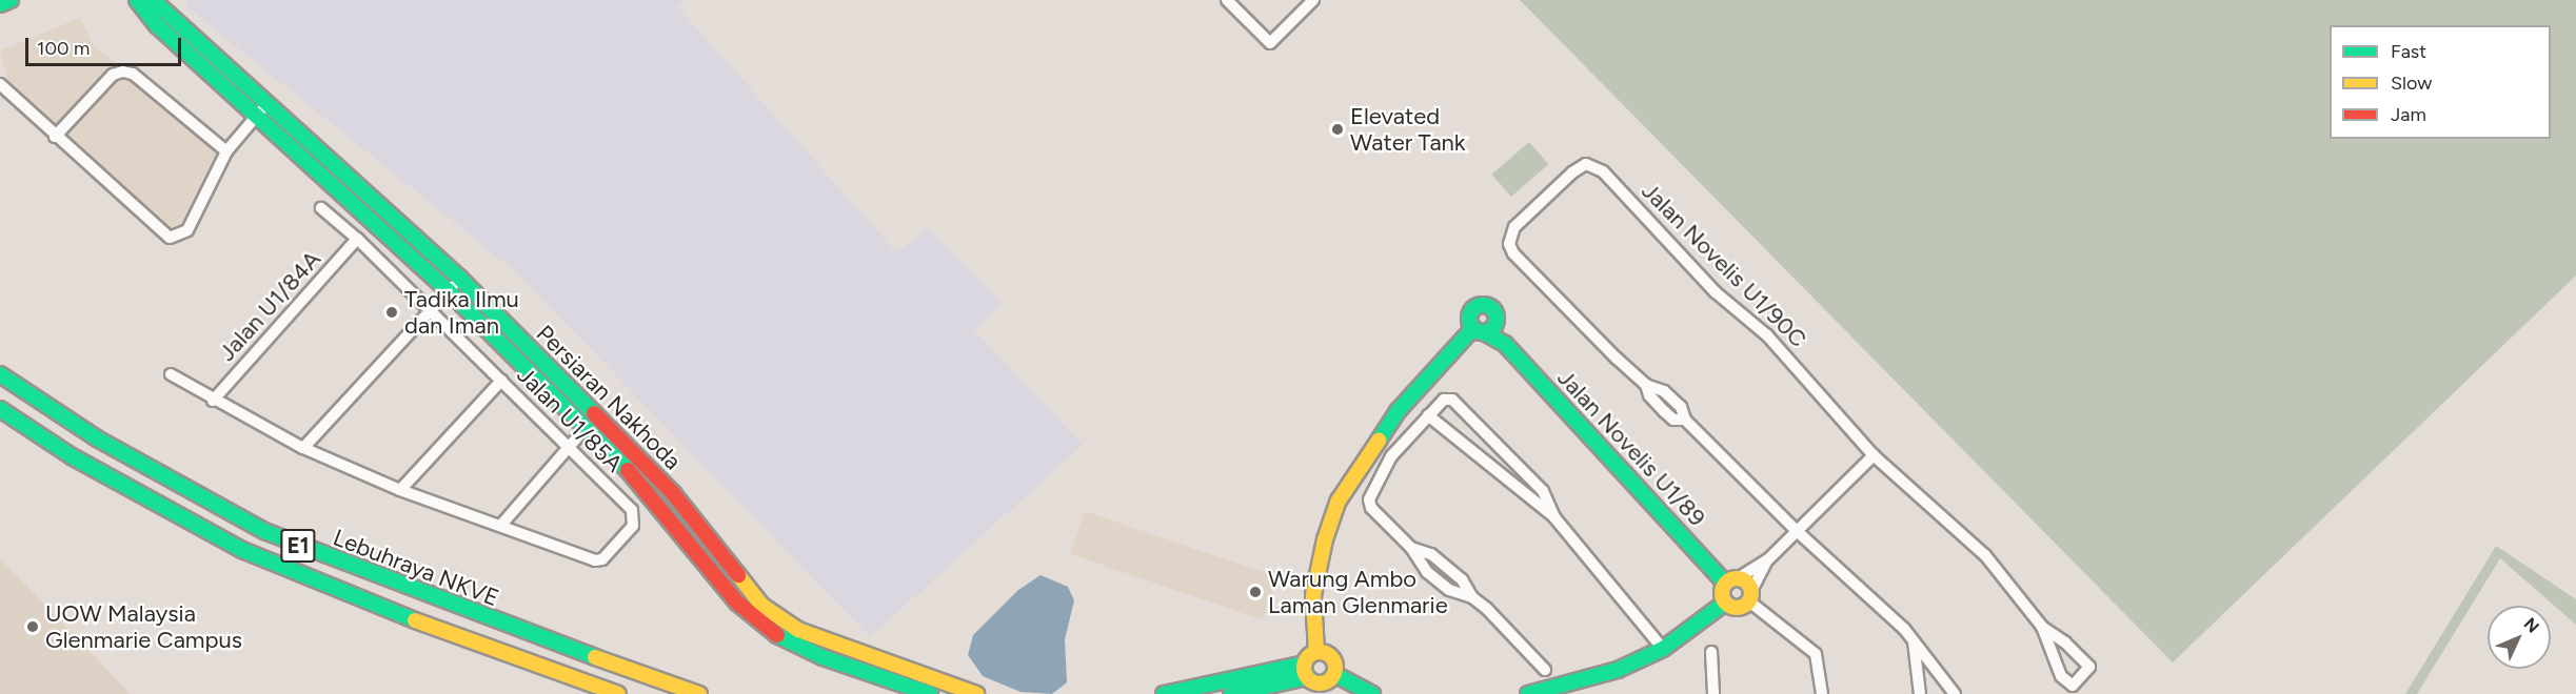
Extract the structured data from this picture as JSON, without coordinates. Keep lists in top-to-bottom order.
{
  "streets": {
    "main road": [
      "Persiaran Nakhoda",
      "Jalan Novelis U1/89",
      "E1",
      "Lebuhraya NKVE"
    ],
    "street": ["Jalan Novelis U1/90C", "Jalan U1/84A", "Jalan U1/85A"]
  },
  "crossings": [
    ["Jalan U1/84A", "Jalan U1/85A"]
  ],
  "places": [
    "Elevated Water Tank",
    "Tadika Ilmu dan Iman",
    "Warung Ambo Laman Glenmarie",
    "UOW Malaysia Glenmarie Campus"
  ],
  "legend": ["Fast", "Slow", "Jam"],
  "scale_bar": "100 m",
  "north": "top right"
}
